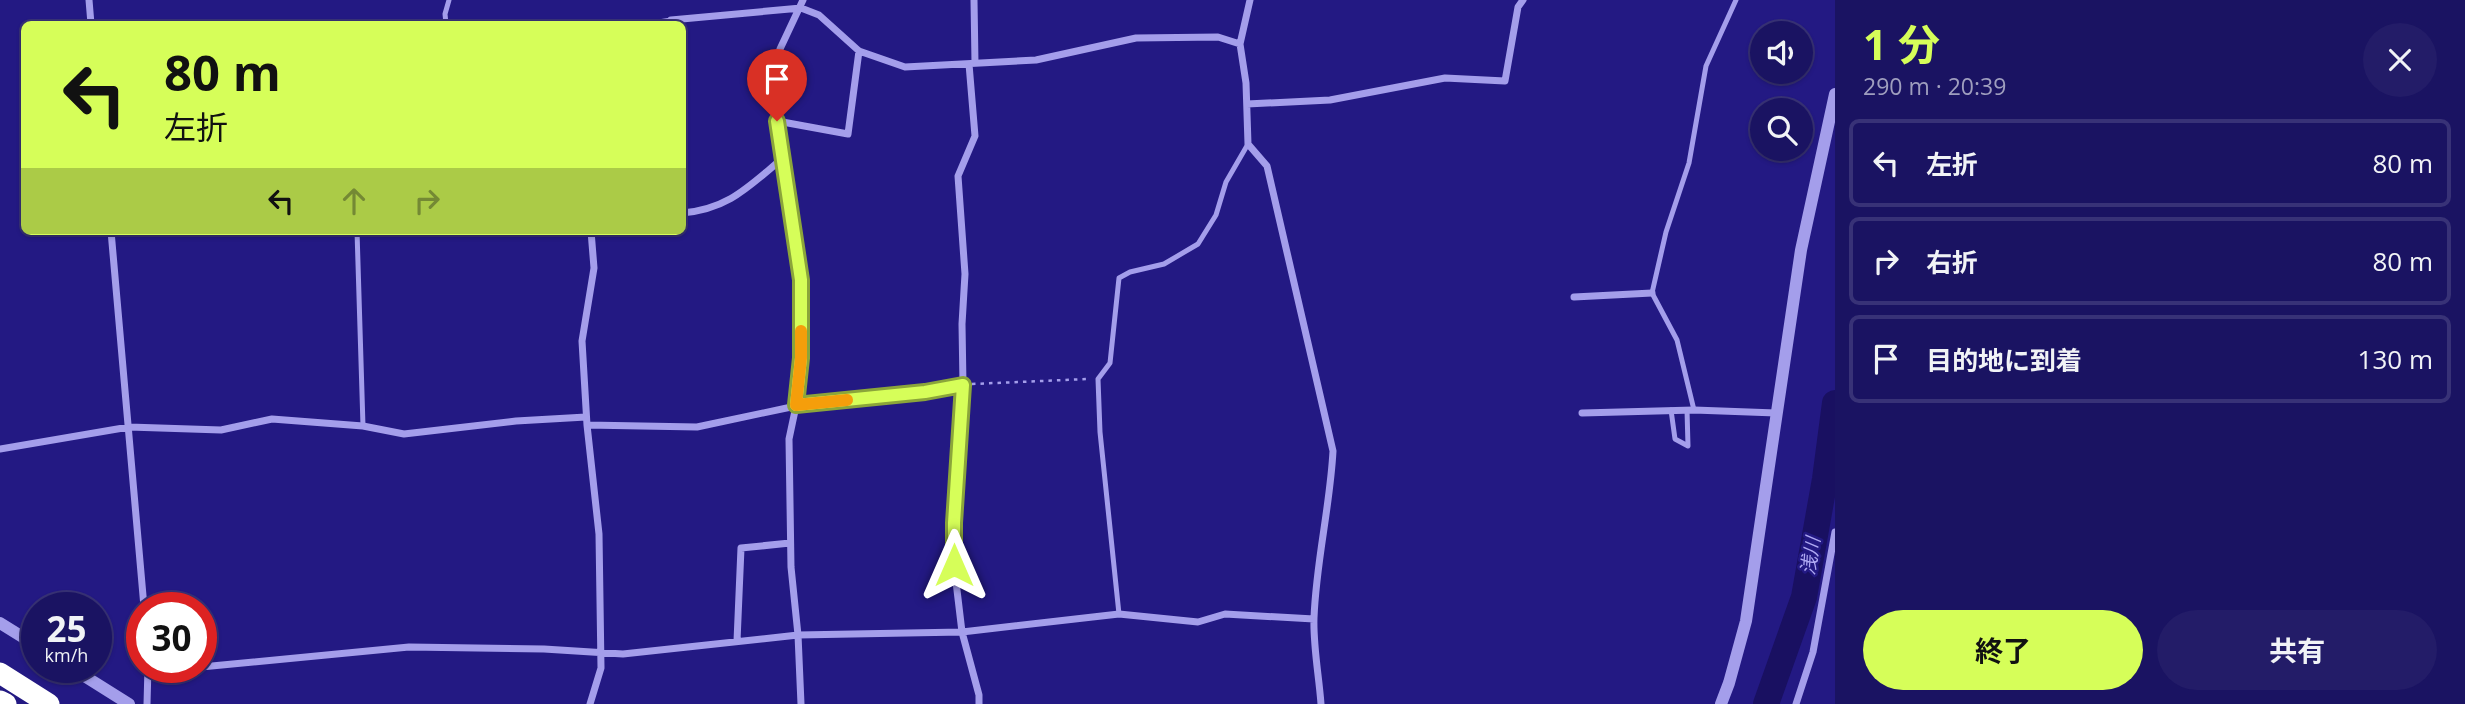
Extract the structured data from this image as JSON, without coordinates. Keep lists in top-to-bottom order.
{
  "water": ["浅川"],
  "page": {
    "heading": ["1 分", "290 m · 20:39"],
    "turn": ["80 m", "左折"],
    "list": [
      {
        "name": "左折",
        "value": "80 m"
      },
      {
        "name": "右折",
        "value": "80 m"
      },
      {
        "name": "目的地に到着",
        "value": "130 m"
      }
    ],
    "speed": "25 km/h",
    "limit": "30",
    "buttons": ["終了", "共有"]
  }
}
